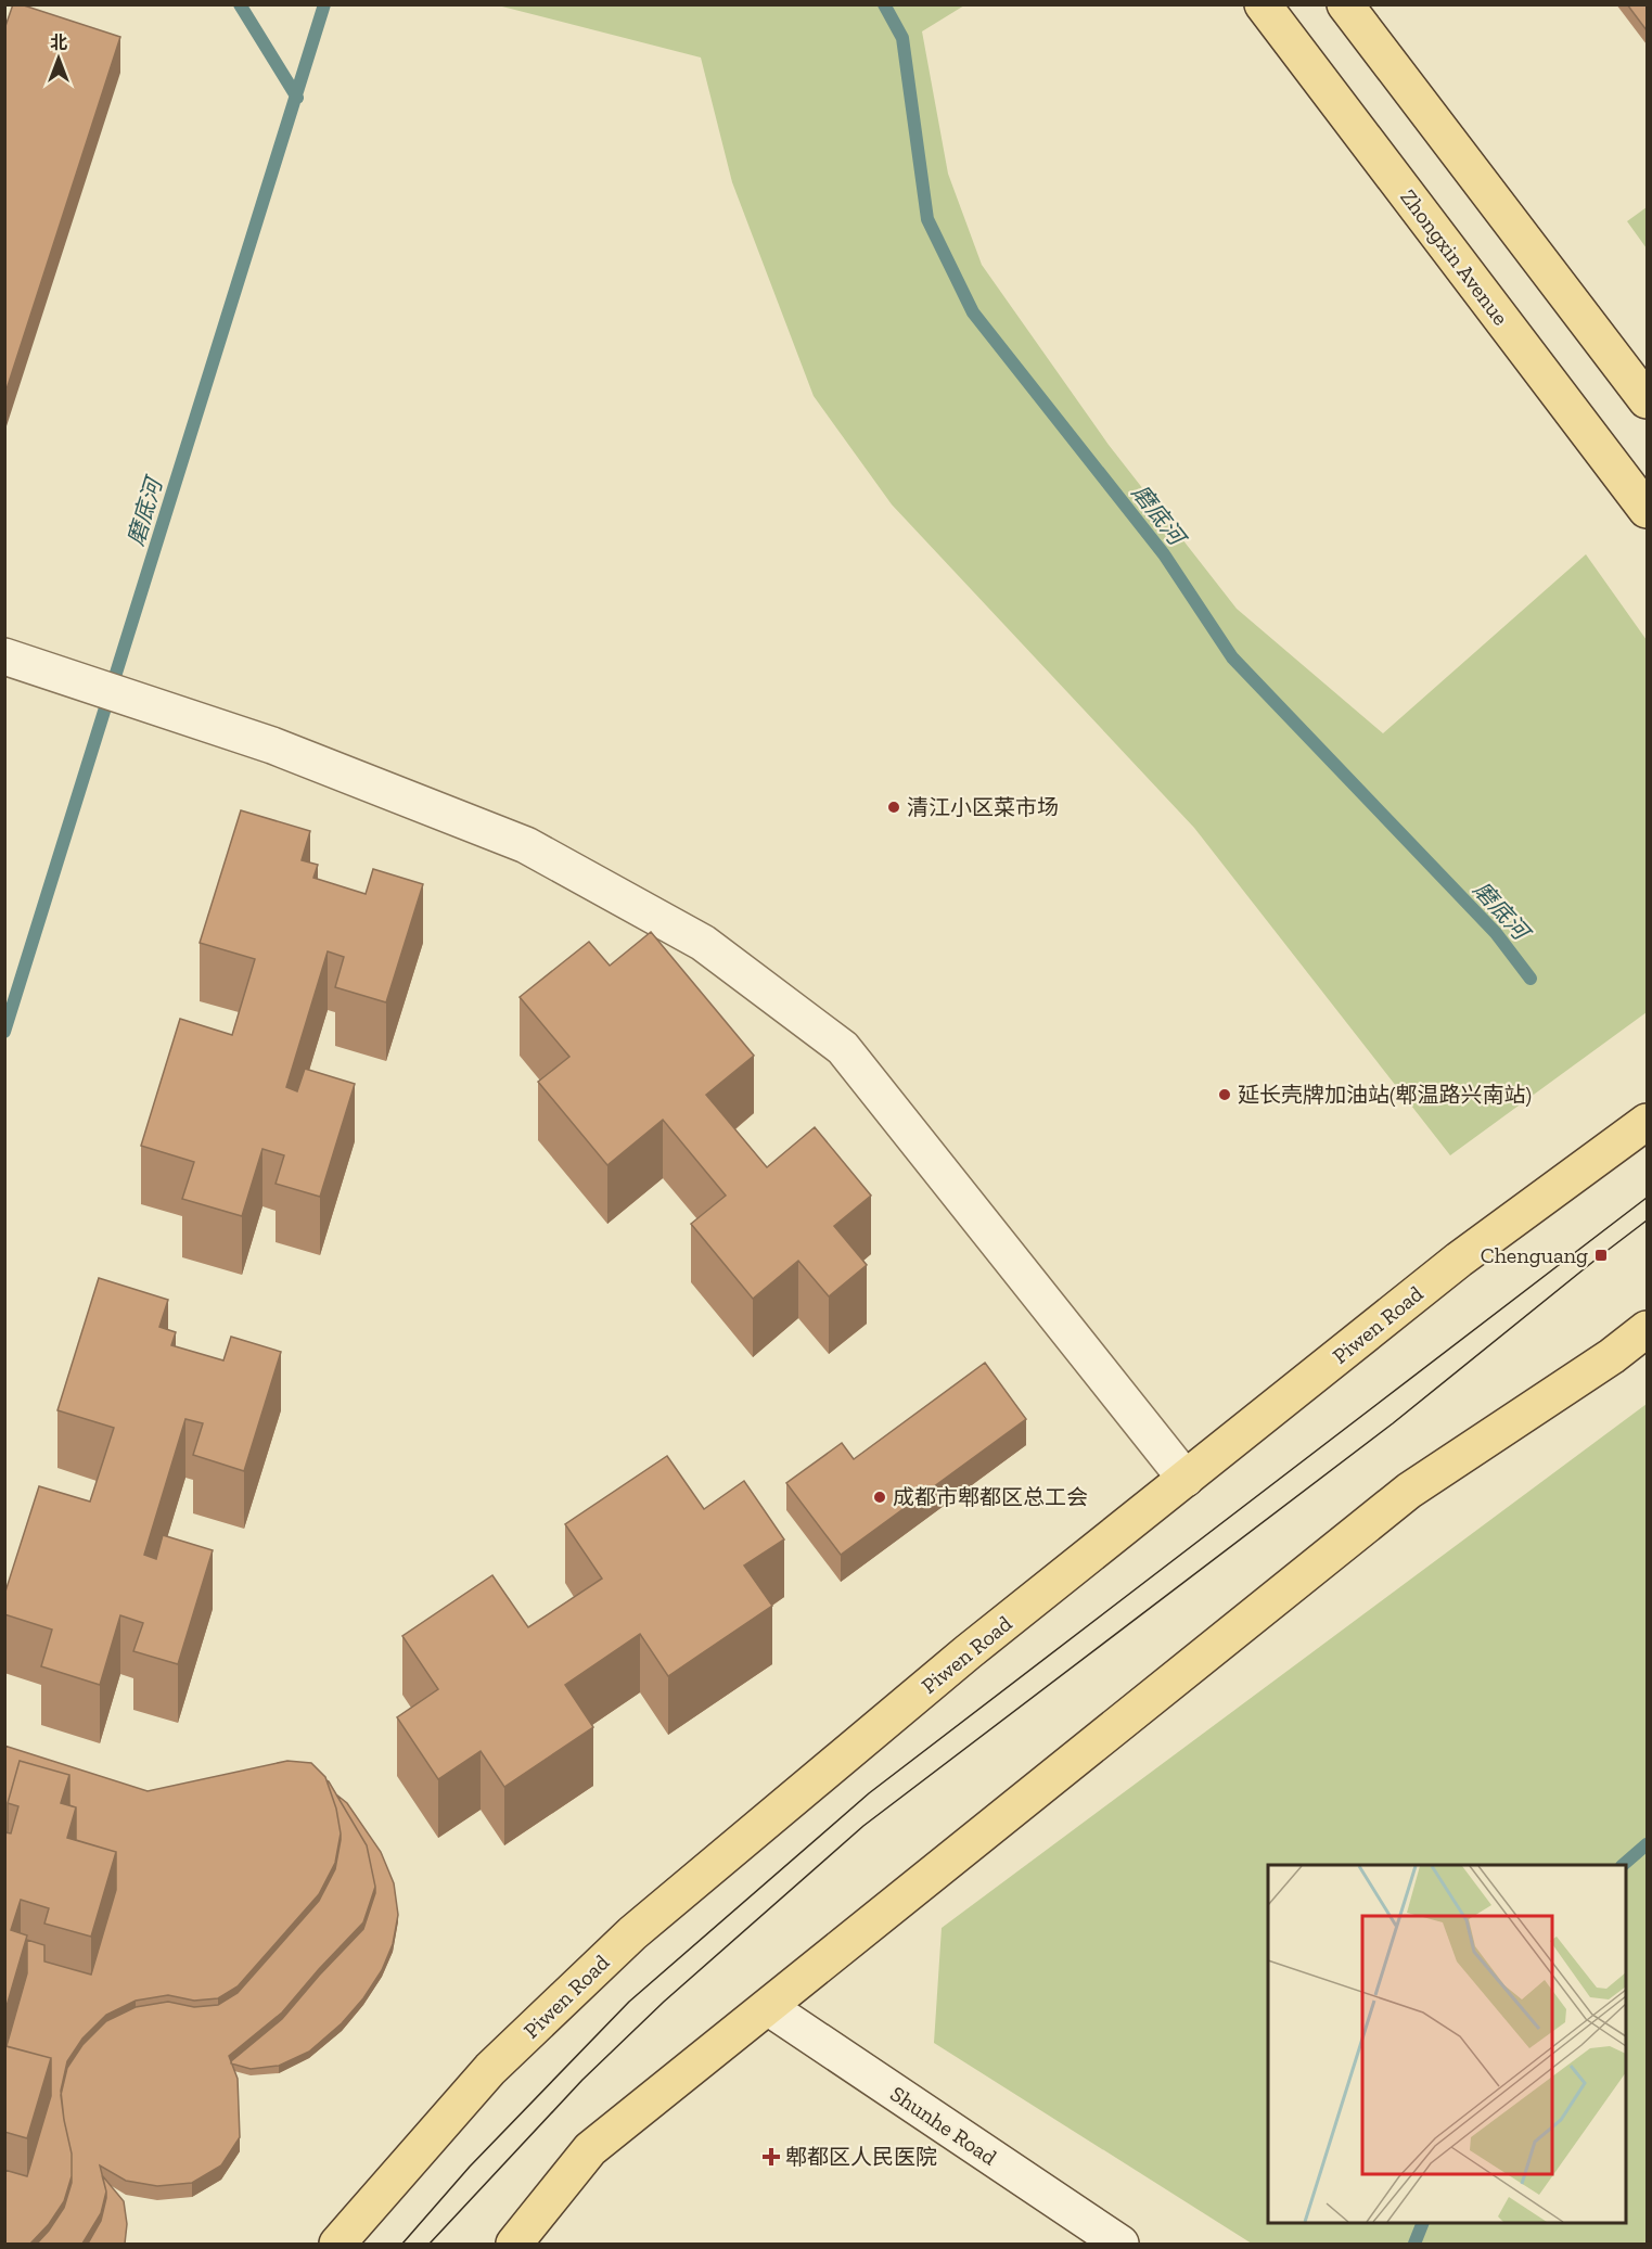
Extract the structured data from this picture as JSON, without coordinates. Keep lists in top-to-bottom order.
{
  "streets": {
    "main road": ["Zhongxin Avenue", "Piwen Road"],
    "street": ["Shunhe Road"]
  },
  "water": ["磨底河"],
  "places": {
    "other": ["清江小区菜市场", "延长壳牌加油站(郫温路兴南站)", "成都市郫都区总工会"],
    "transit": ["Chenguang"],
    "health": ["郫都区人民医院"]
  },
  "north": "top"
}
